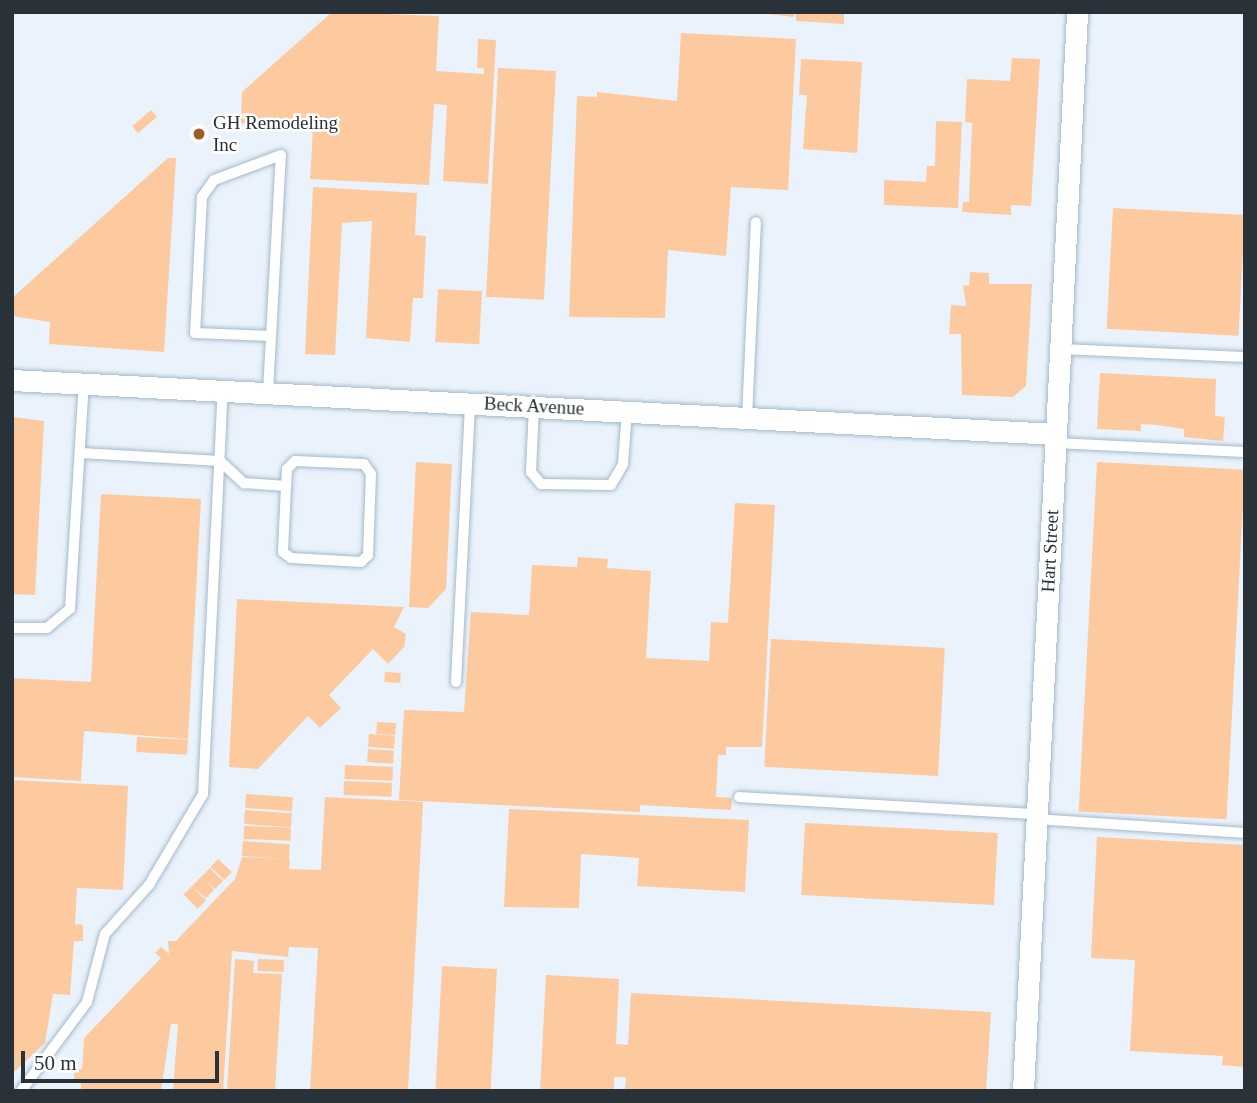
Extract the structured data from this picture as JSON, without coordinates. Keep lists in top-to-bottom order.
{
  "streets": {
    "street": ["Beck Avenue", "Hart Street"]
  },
  "crossings": [
    ["Beck Avenue", "Hart Street"]
  ],
  "places": ["GH Remodeling Inc"],
  "scale_bar": "50 m"
}
